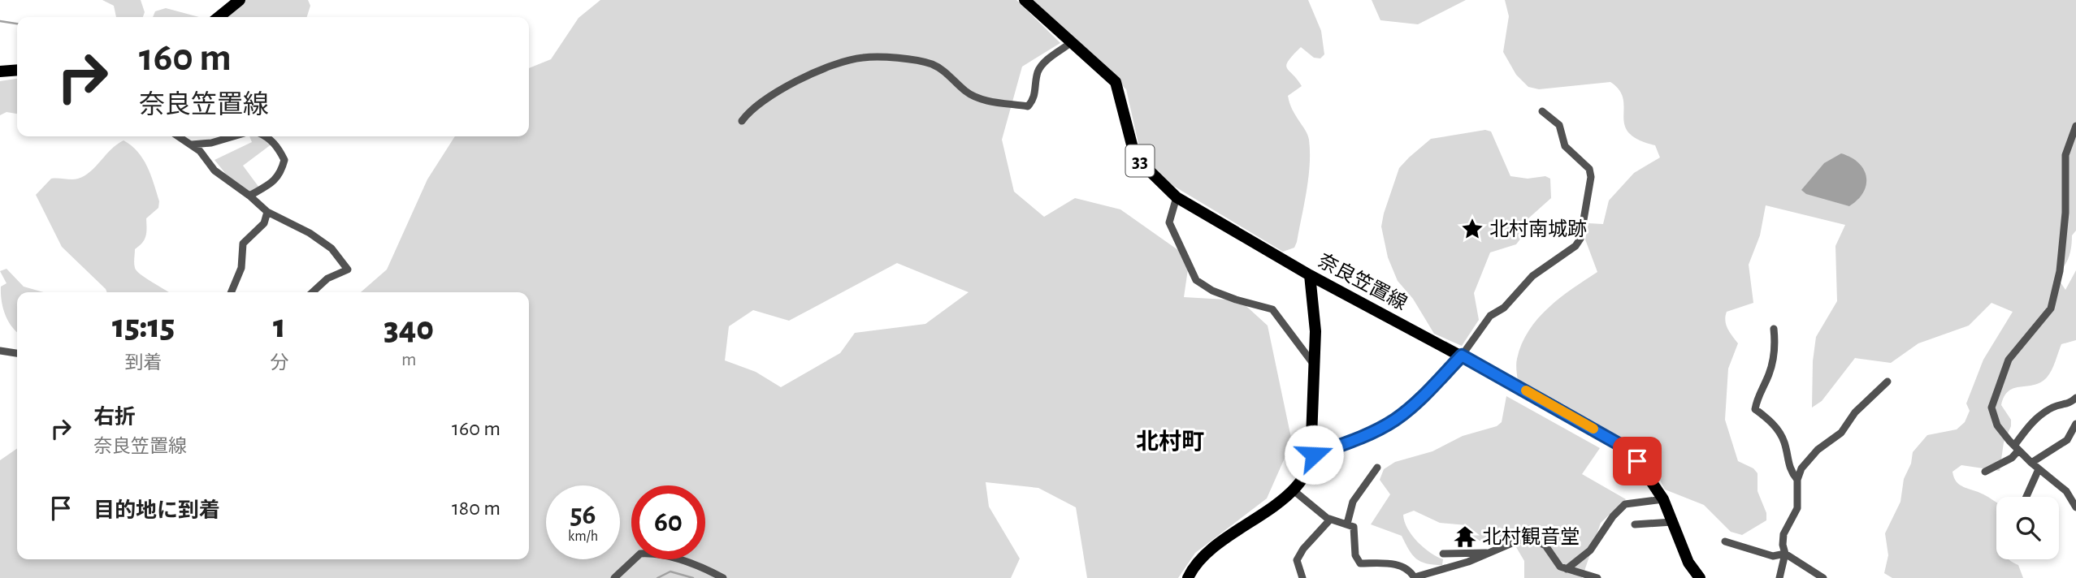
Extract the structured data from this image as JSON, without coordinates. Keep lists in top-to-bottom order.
{
  "streets": {
    "main road": ["33", "奈良笠置線"]
  },
  "districts": ["北村町"],
  "places": {
    "place": ["北村南城跡"],
    "temple": ["北村観音堂"]
  },
  "page": {
    "turn": ["160 m", "奈良笠置線"],
    "eta": [
      "15:15",
      "到着",
      "1",
      "分",
      "340",
      "m"
    ],
    "list": [
      {
        "name": "右折",
        "note": "奈良笠置線",
        "value": "160 m"
      },
      {
        "name": "目的地に到着",
        "value": "180 m"
      }
    ],
    "speed": "56 km/h",
    "limit": "60"
  }
}
